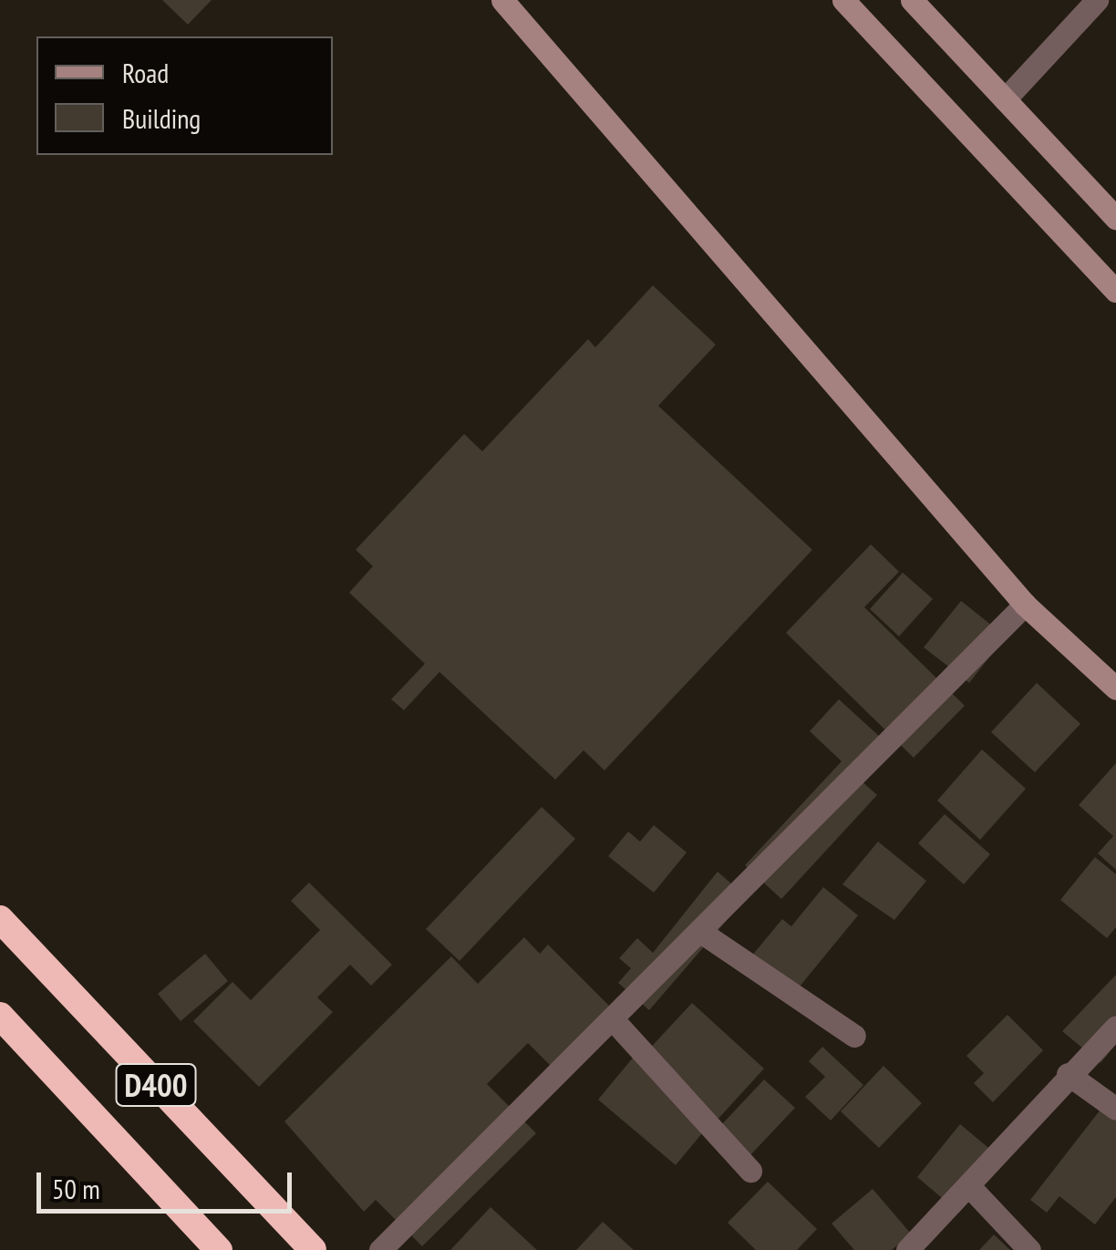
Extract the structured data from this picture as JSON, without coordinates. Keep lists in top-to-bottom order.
{
  "streets": {
    "highway": ["D400"]
  },
  "legend": ["Road", "Building"],
  "scale_bar": "50 m"
}
